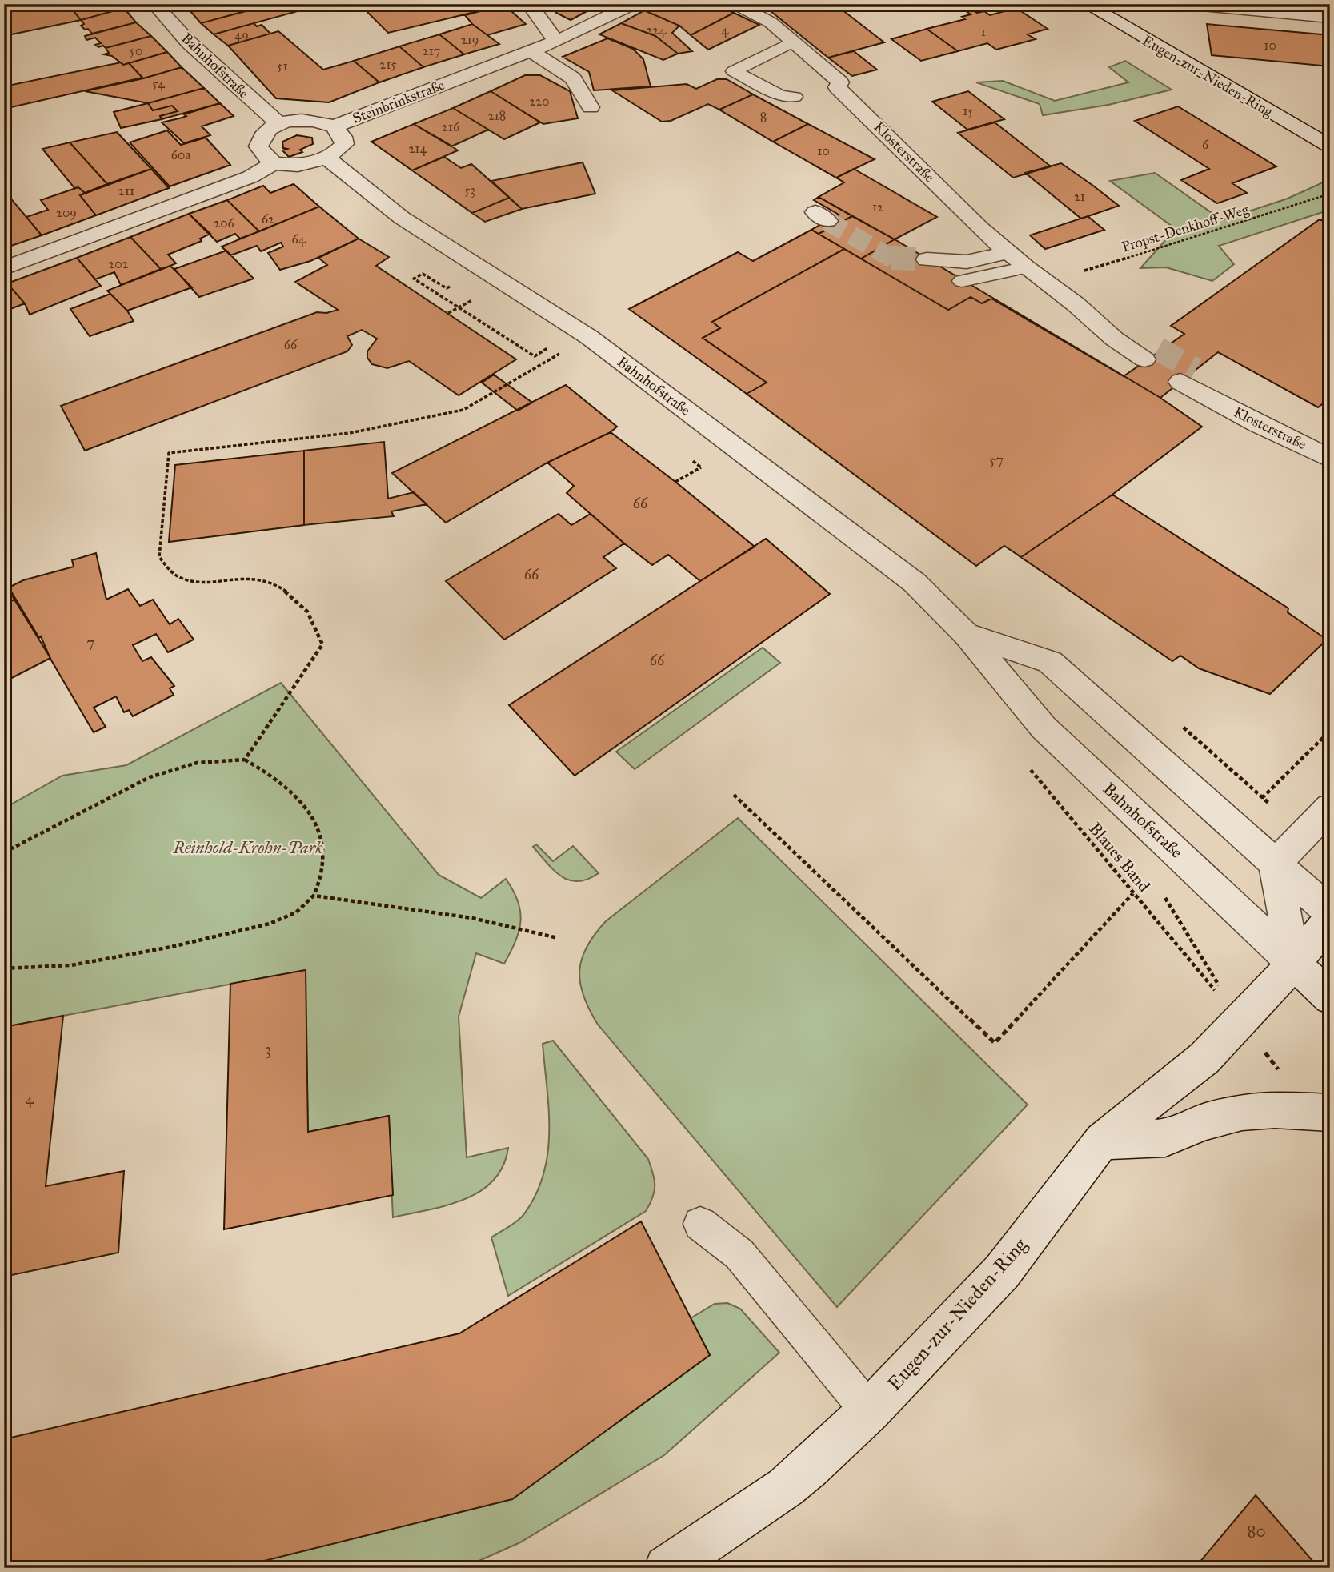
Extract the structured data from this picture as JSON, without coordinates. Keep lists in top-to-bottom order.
{
  "streets": {
    "street": [
      "Bahnhofstraße",
      "Eugen-zur-Nieden-Ring",
      "Steinbrinkstraße",
      "Klosterstraße"
    ],
    "path": ["Propst-Denkhoff-Weg", "Blaues Band"]
  },
  "crossings": [
    ["Bahnhofstraße", "Eugen-zur-Nieden-Ring"],
    ["Bahnhofstraße", "Steinbrinkstraße"],
    ["Eugen-zur-Nieden-Ring", "Blaues Band"],
    ["Klosterstraße", "Propst-Denkhoff-Weg"]
  ],
  "parks": ["Reinhold-Krohn-Park"],
  "house_numbers": [
    "224",
    "4",
    "1",
    "49",
    "219",
    "10",
    "50",
    "217",
    "215",
    "51",
    "54",
    "220",
    "15",
    "218",
    "8",
    "216",
    "6",
    "214",
    "10",
    "60a",
    "53",
    "211",
    "21",
    "12",
    "209",
    "62",
    "206",
    "64",
    "202",
    "66",
    "57",
    "66",
    "66",
    "7",
    "66",
    "3",
    "4",
    "80"
  ]
}
